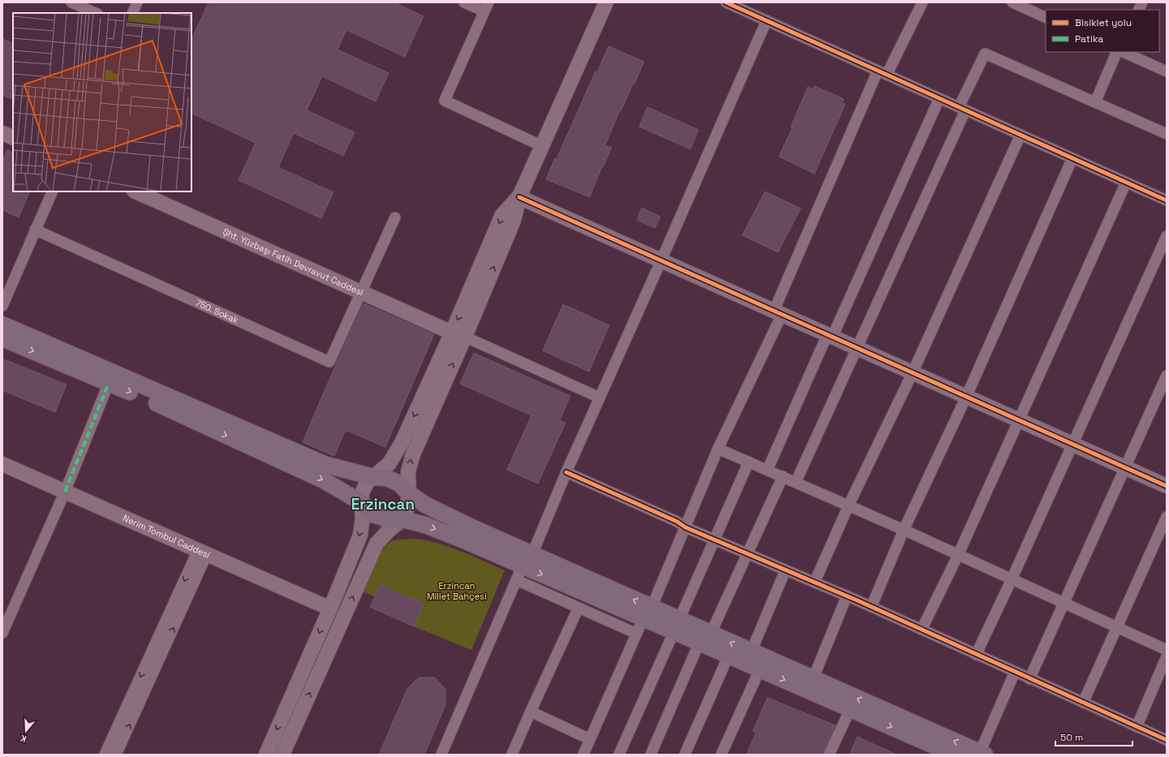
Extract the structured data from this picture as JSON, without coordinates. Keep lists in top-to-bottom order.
{
  "streets": {
    "street": ["Şht. Yüzbaşı Fatih Devravut Caddesi", "750. Sokak", "Nerim Tombul Caddesi"]
  },
  "crossings": [
    ["Şht. Yüzbaşı Fatih Devravut Caddesi", "750. Sokak"]
  ],
  "districts": ["Erzincan"],
  "parks": ["Erzincan Millet Bahçesi"],
  "legend": ["Bisiklet yolu", "Patika"],
  "scale_bar": "50 m",
  "north": "bottom"
}
